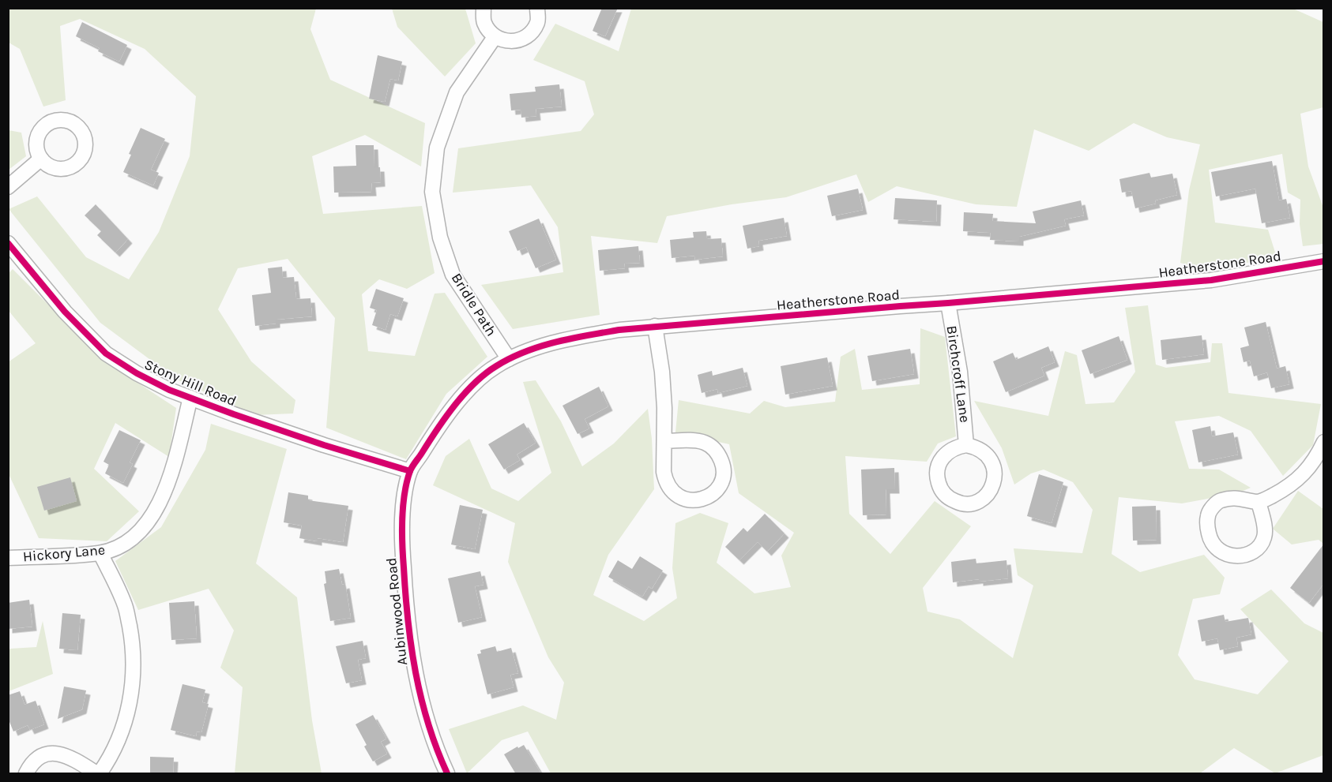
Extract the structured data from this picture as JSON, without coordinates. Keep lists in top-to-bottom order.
{
  "streets": {
    "street": [
      "Heatherstone Road",
      "Bridle Path",
      "Birchcroff Lane",
      "Stony Hill Road",
      "Hickory Lane",
      "Aubinwood Road"
    ]
  },
  "crossings": [
    ["Heatherstone Road", "Bridle Path"],
    ["Heatherstone Road", "Birchcroff Lane"],
    ["Heatherstone Road", "Stony Hill Road"],
    ["Heatherstone Road", "Aubinwood Road"],
    ["Stony Hill Road", "Hickory Lane"],
    ["Stony Hill Road", "Aubinwood Road"]
  ]
}
